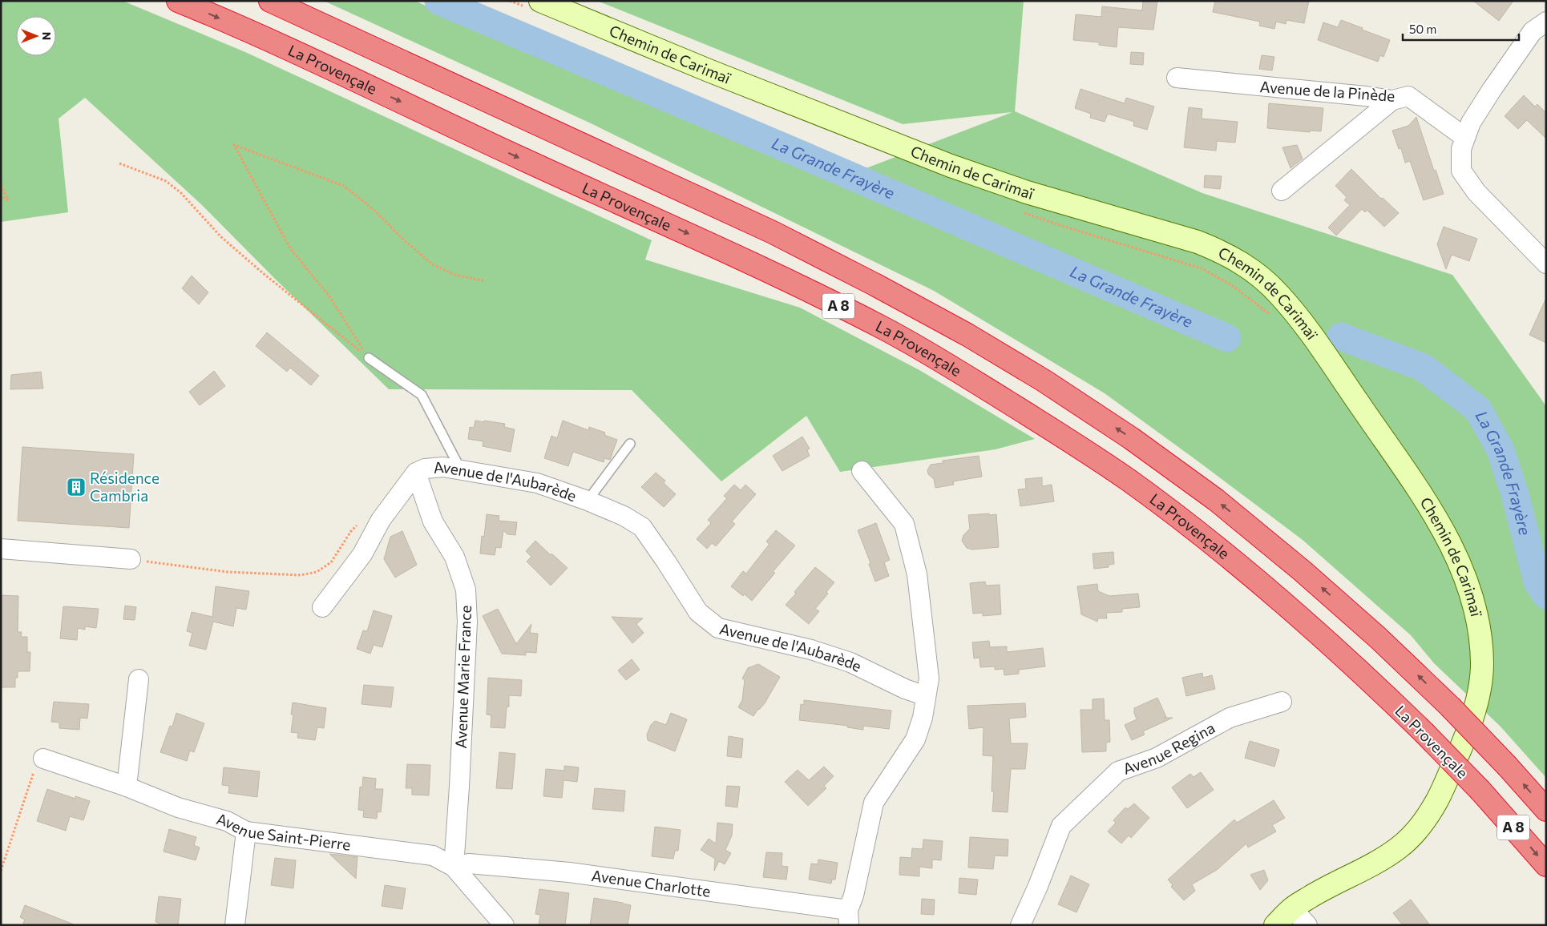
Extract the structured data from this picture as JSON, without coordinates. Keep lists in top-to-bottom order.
{
  "streets": {
    "highway": ["La Provençale", "A 8"],
    "street": [
      "Chemin de Carimaï",
      "Avenue de la Pinède",
      "Avenue de l'Aubarède",
      "Avenue Marie France",
      "Avenue Regina",
      "Avenue Saint-Pierre",
      "Avenue Charlotte"
    ]
  },
  "crossings": [
    ["Avenue de l'Aubarède", "Avenue Marie France"],
    ["Avenue Marie France", "Avenue Saint-Pierre"],
    ["Avenue Marie France", "Avenue Charlotte"],
    ["Avenue Saint-Pierre", "Avenue Charlotte"]
  ],
  "water": ["La Grande Frayère"],
  "places": {
    "building": ["Résidence Cambria"]
  },
  "scale_bar": "50 m",
  "north": "right"
}
